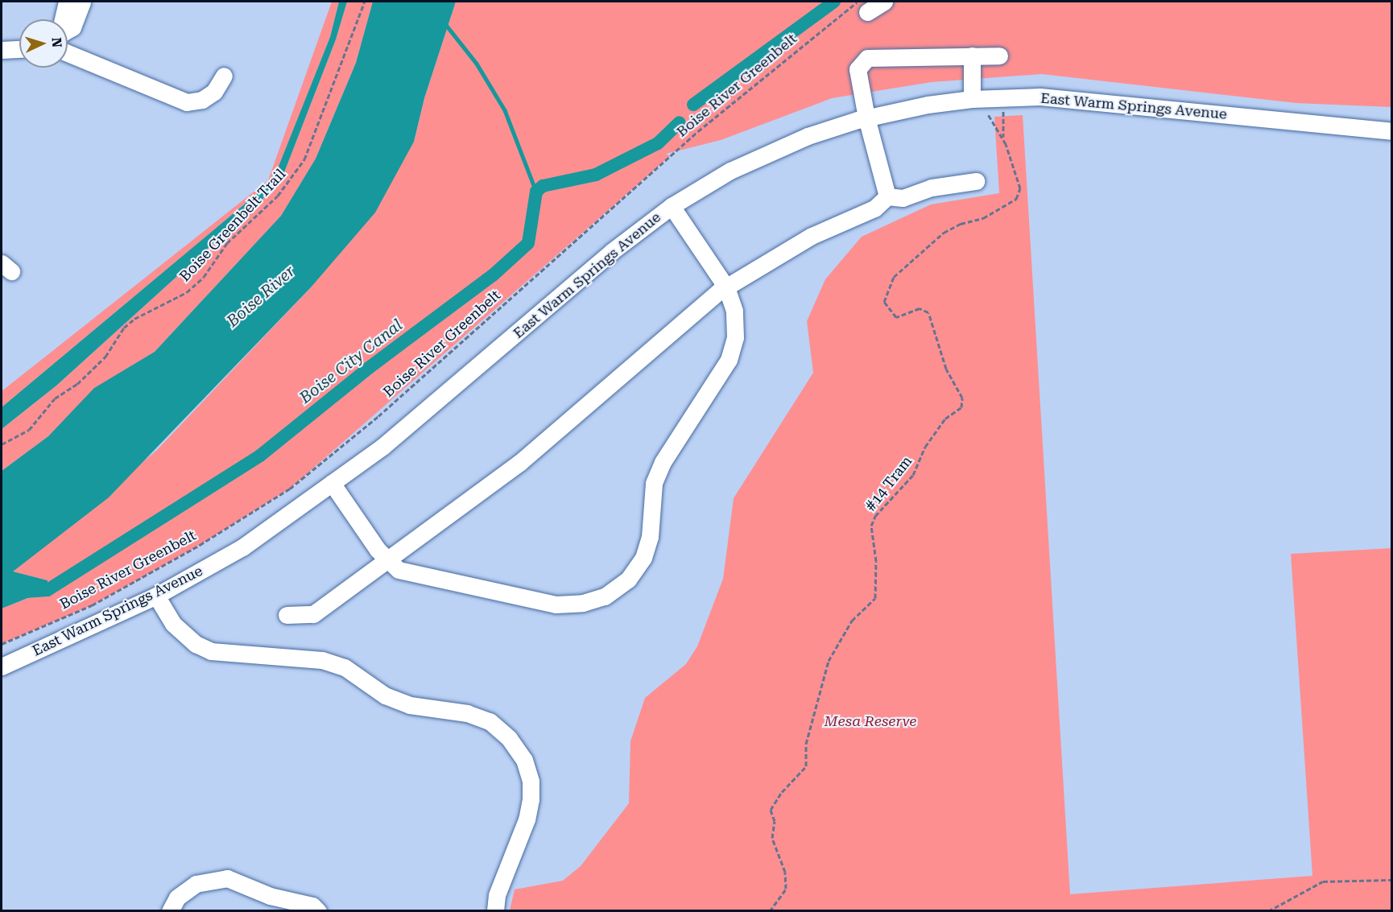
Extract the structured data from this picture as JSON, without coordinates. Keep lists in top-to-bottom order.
{
  "streets": {
    "street": ["East Warm Springs Avenue"],
    "path": ["Boise River Greenbelt", "Boise Greenbelt Trail", "#14 Tram"]
  },
  "crossings": [
    ["East Warm Springs Avenue", "#14 Tram"]
  ],
  "water": ["Boise River", "Boise City Canal"],
  "parks": ["Mesa Reserve"],
  "north": "right"
}
